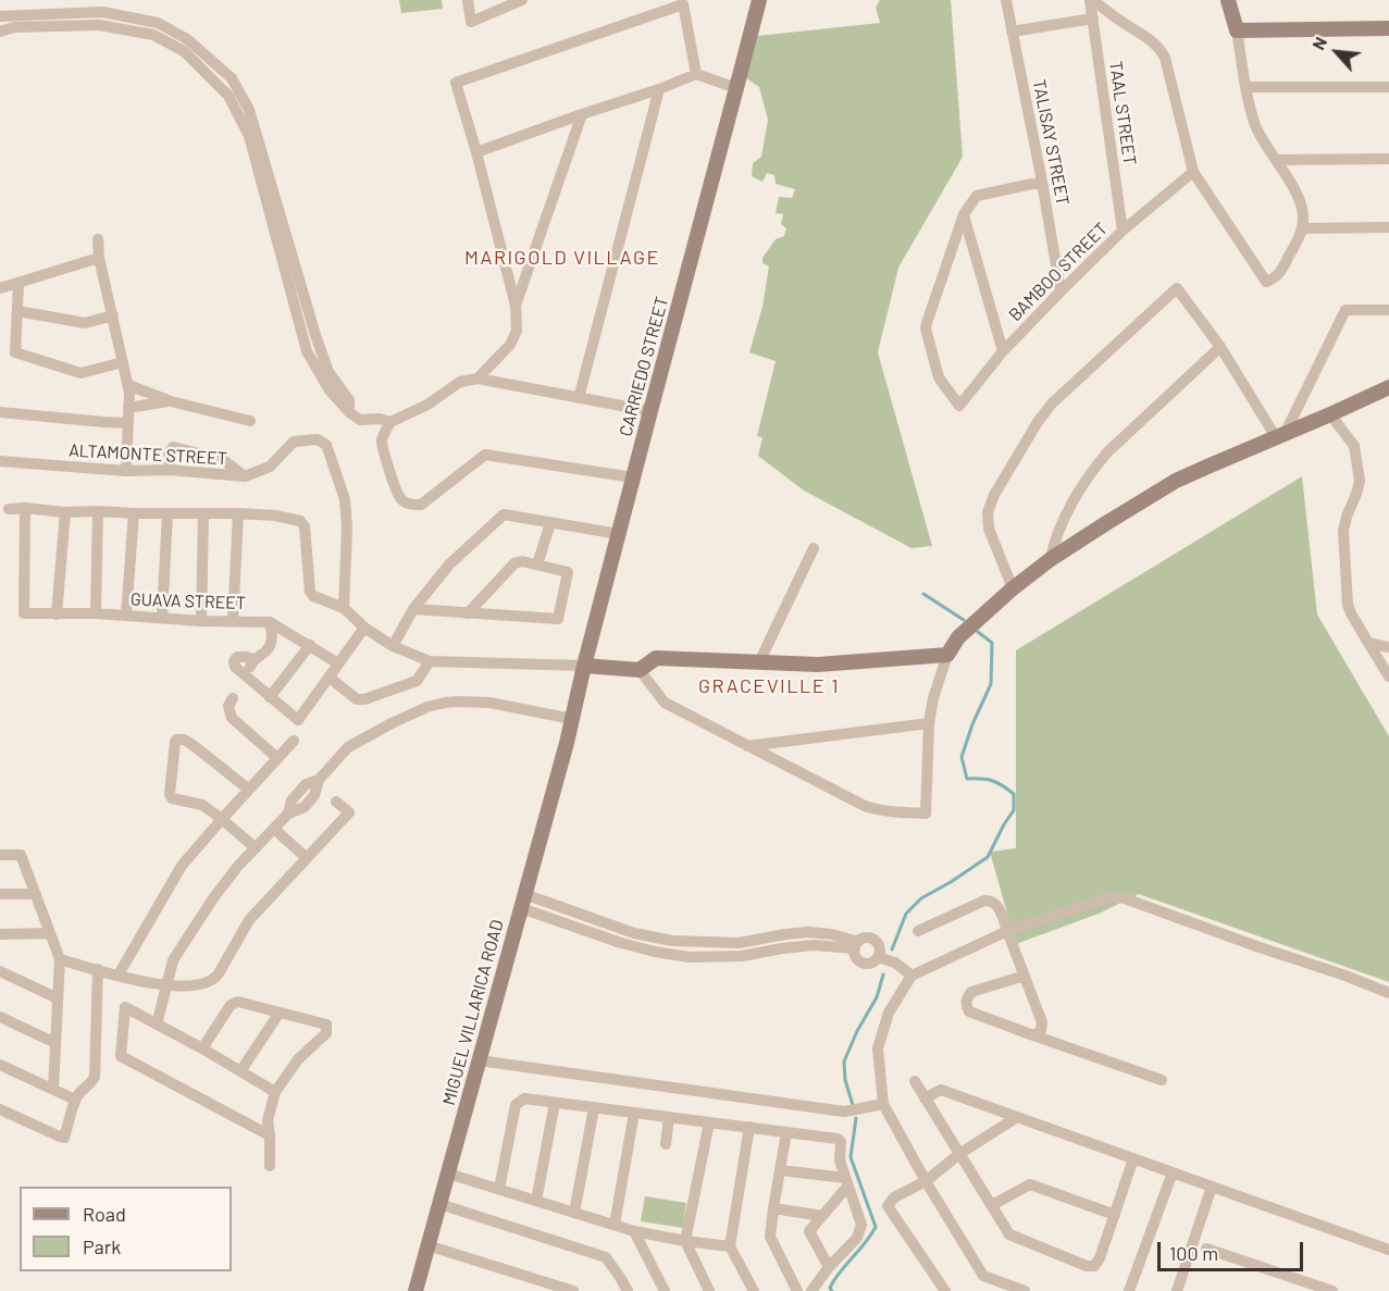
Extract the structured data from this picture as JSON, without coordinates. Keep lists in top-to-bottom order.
{
  "streets": {
    "main road": ["CARRIEDO STREET", "MIGUEL VILLARICA ROAD"],
    "street": [
      "TAAL STREET",
      "TALISAY STREET",
      "BAMBOO STREET",
      "ALTAMONTE STREET",
      "GUAVA STREET"
    ]
  },
  "crossings": [
    ["TAAL STREET", "BAMBOO STREET"],
    ["TALISAY STREET", "BAMBOO STREET"],
    ["CARRIEDO STREET", "MIGUEL VILLARICA ROAD"]
  ],
  "districts": ["MARIGOLD VILLAGE", "GRACEVILLE 1"],
  "legend": ["Road", "Park"],
  "scale_bar": "100 m",
  "north": "top left"
}
